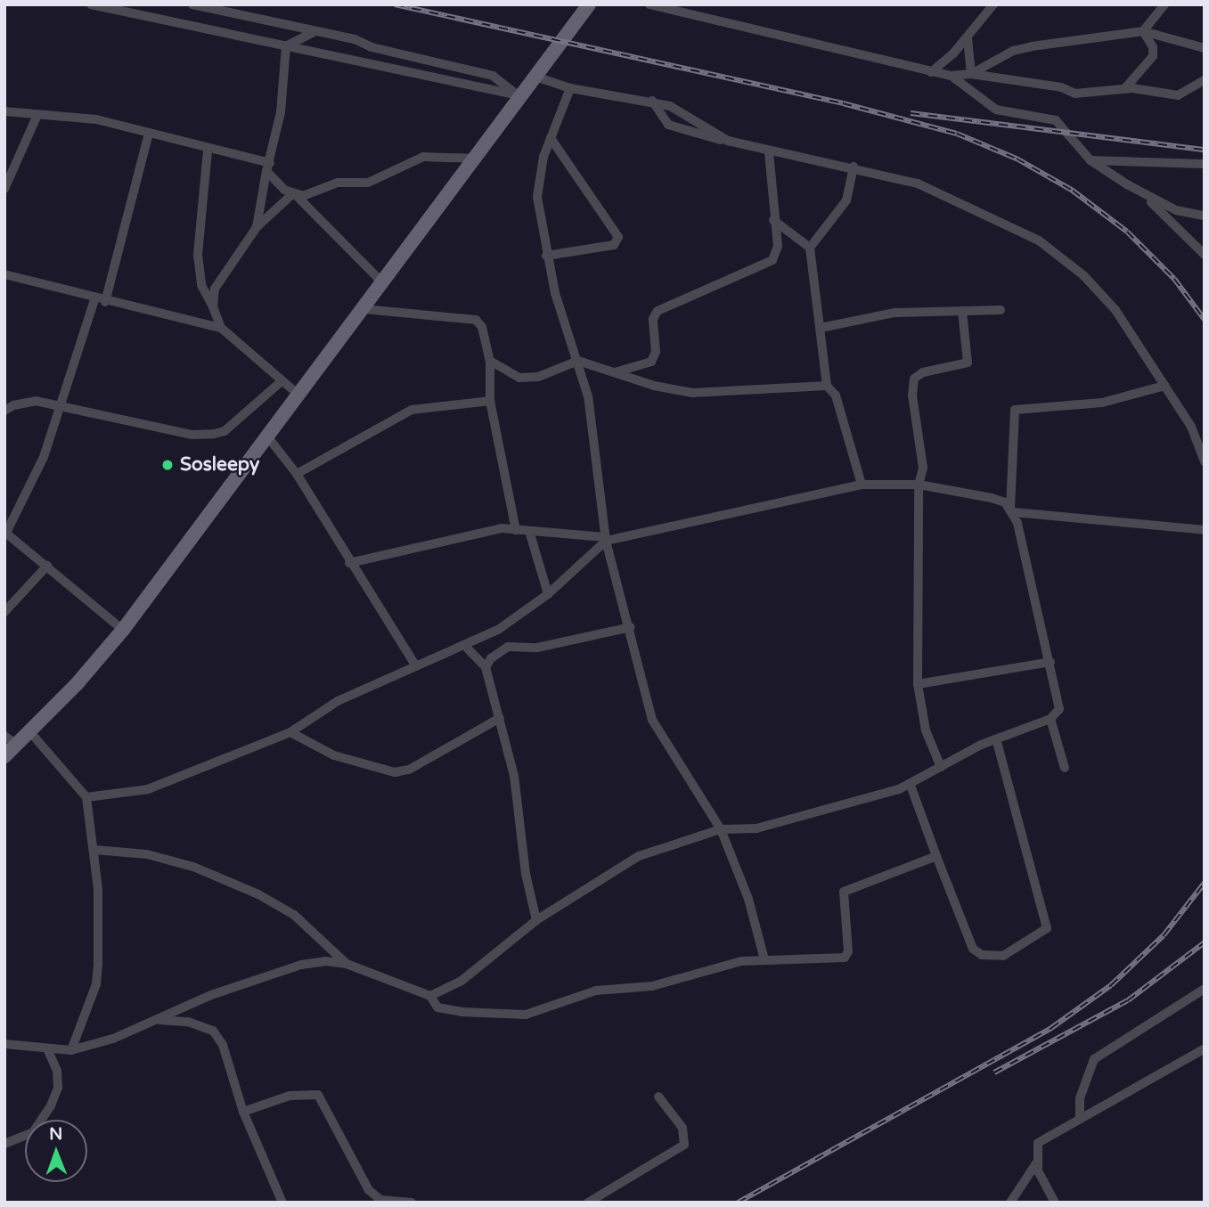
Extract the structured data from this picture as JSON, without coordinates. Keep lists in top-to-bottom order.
{
  "places": ["Sosleepy"],
  "north": "top"
}
